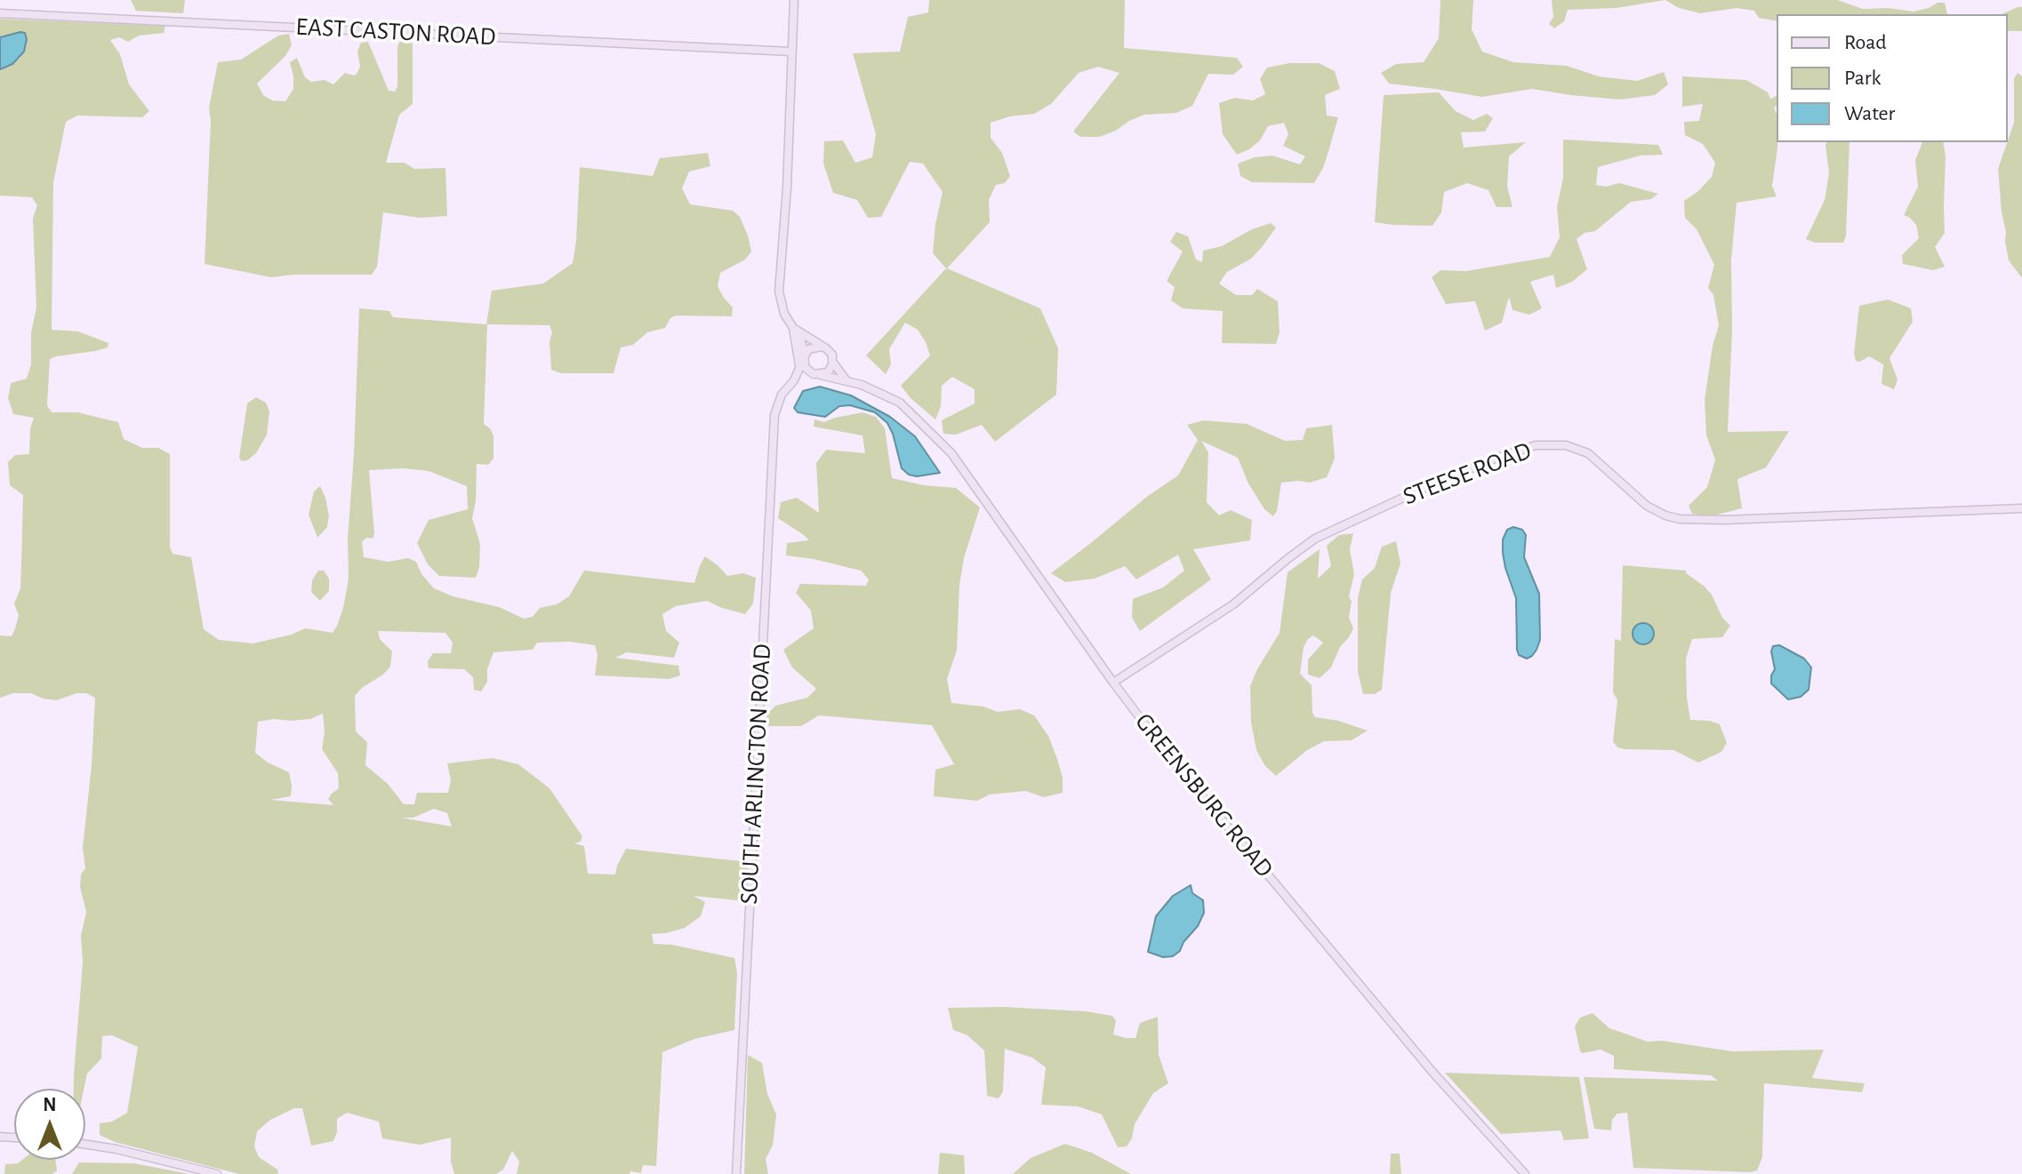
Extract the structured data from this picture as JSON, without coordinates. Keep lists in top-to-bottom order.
{
  "streets": {
    "street": [
      "EAST CASTON ROAD",
      "STEESE ROAD",
      "SOUTH ARLINGTON ROAD",
      "GREENSBURG ROAD"
    ]
  },
  "crossings": [
    ["STEESE ROAD", "GREENSBURG ROAD"]
  ],
  "legend": ["Road", "Park", "Water"],
  "north": "top"
}
